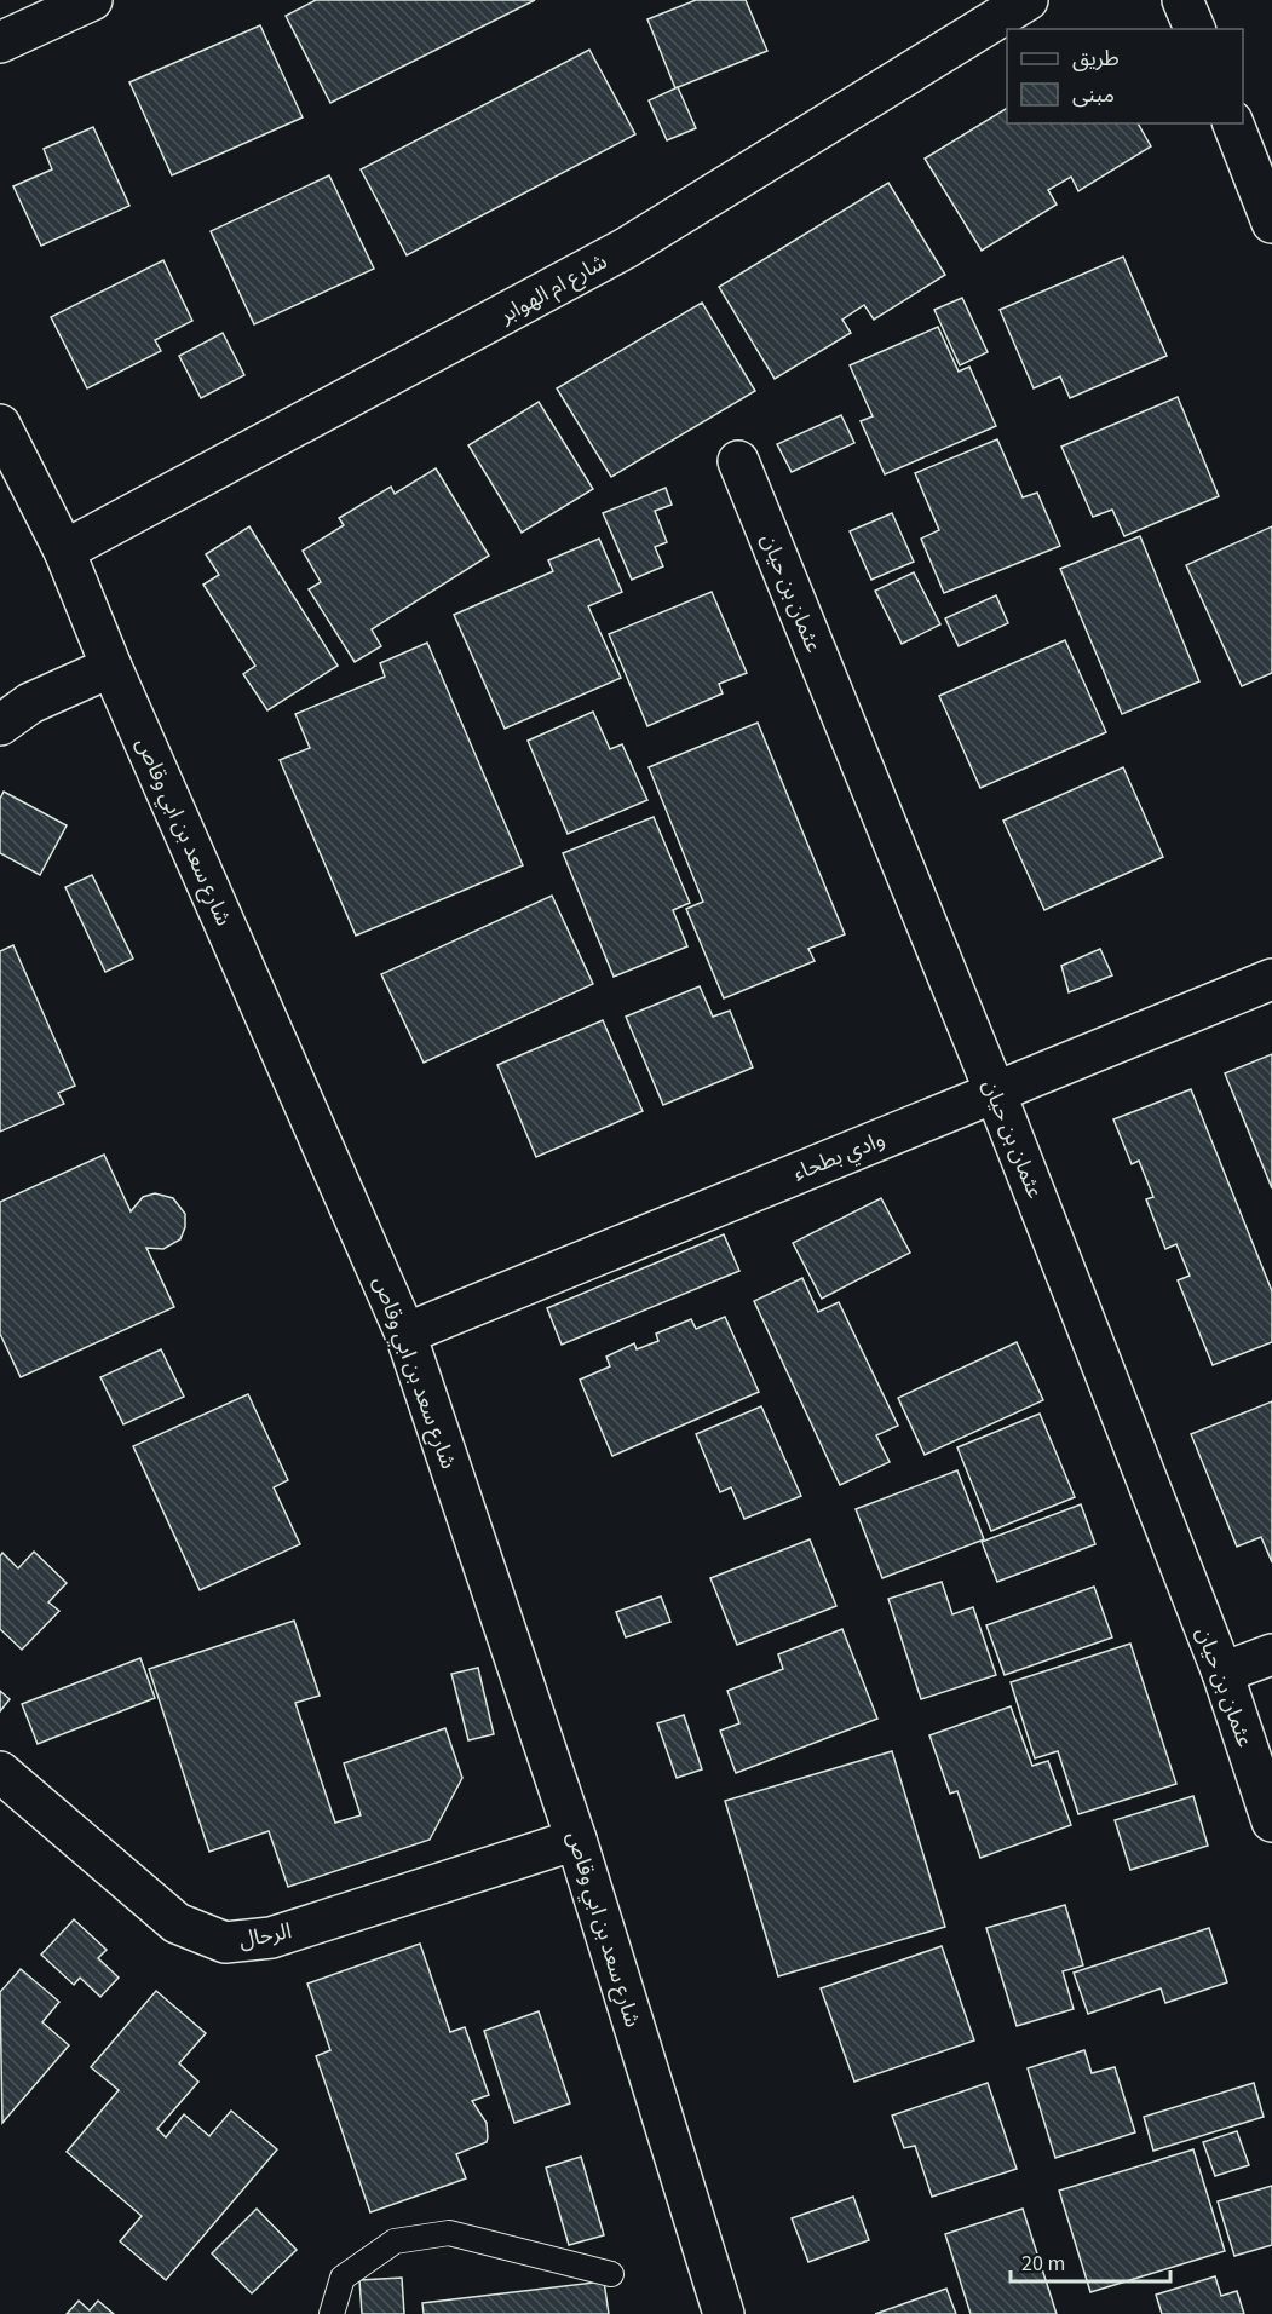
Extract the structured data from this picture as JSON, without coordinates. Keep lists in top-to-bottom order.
{
  "streets": {
    "street": [
      "شارع ام الهوابر",
      "عثمان بن حيان",
      "شارع سعد بن ابي وقاص",
      "وادي بطحاء",
      "الرحال"
    ]
  },
  "crossings": [
    ["شارع ام الهوابر", "شارع سعد بن ابي وقاص"],
    ["عثمان بن حيان", "وادي بطحاء"],
    ["شارع سعد بن ابي وقاص", "وادي بطحاء"],
    ["شارع سعد بن ابي وقاص", "الرحال"]
  ],
  "legend": ["طريق", "مبنى"],
  "scale_bar": "20 m"
}
